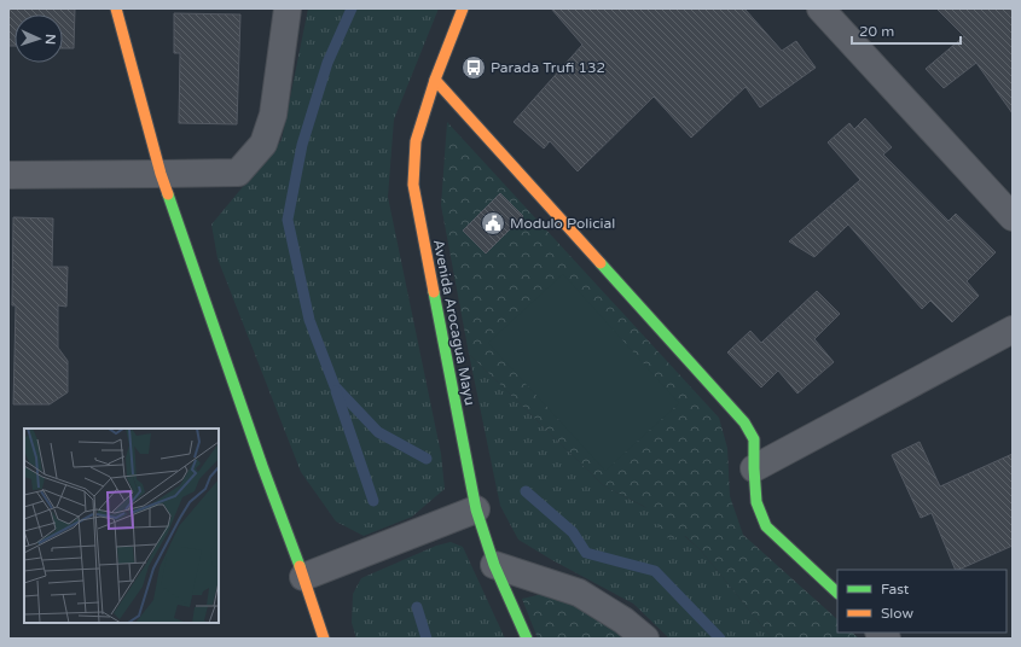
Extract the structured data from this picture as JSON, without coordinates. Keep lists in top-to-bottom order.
{
  "streets": {
    "street": ["Avenida Arocagua Mayu"]
  },
  "places": {
    "bus stop": ["Parada Trufi 132"],
    "public building": ["Modulo Policial"]
  },
  "legend": ["Fast", "Slow"],
  "scale_bar": "20 m",
  "north": "right"
}
